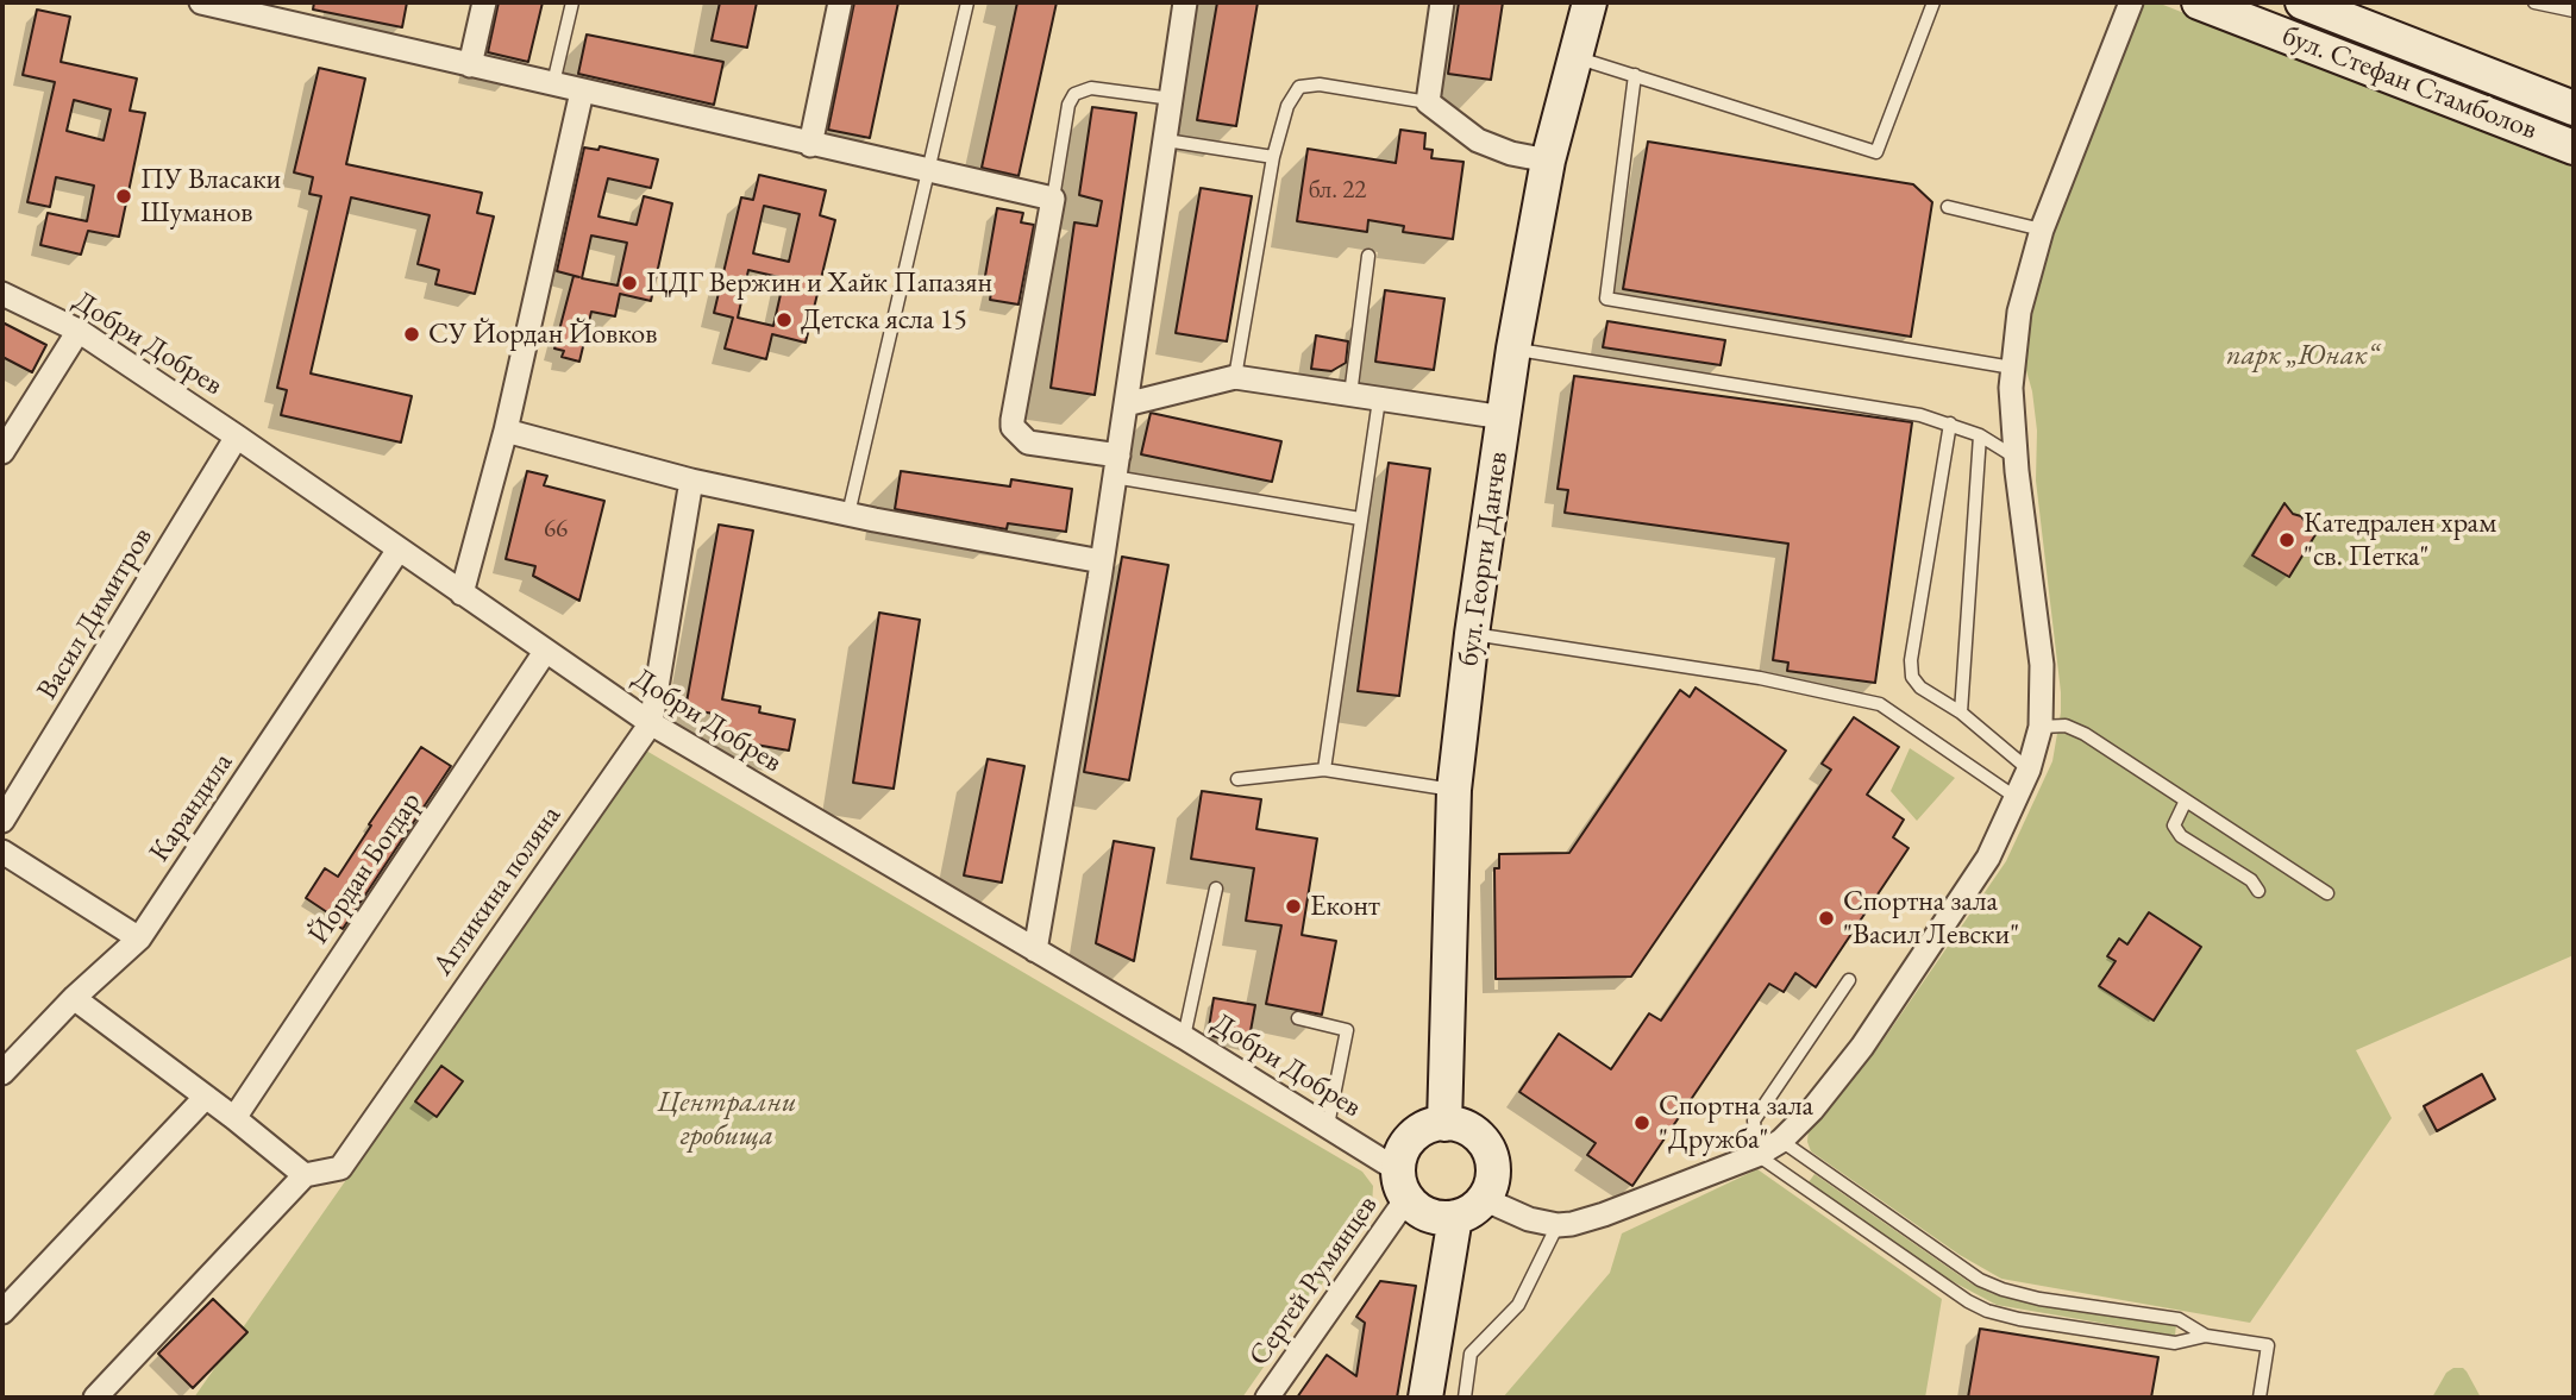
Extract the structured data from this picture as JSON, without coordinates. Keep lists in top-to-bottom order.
{
  "streets": {
    "main road": ["бул. Стефан Стамболов", "бул. Георги Данчев"],
    "street": [
      "Добри Добрев",
      "Васил Димитров",
      "Карандила",
      "Йордан Богдар",
      "Агликина поляна",
      "Сергей Румянцев"
    ]
  },
  "crossings": [
    ["Добри Добрев", "бул. Георги Данчев"],
    ["Добри Добрев", "Васил Димитров"],
    ["Добри Добрев", "Карандила"],
    ["Добри Добрев", "Йордан Богдар"],
    ["Добри Добрев", "Агликина поляна"],
    ["Добри Добрев", "Сергей Румянцев"],
    ["бул. Георги Данчев", "Сергей Румянцев"]
  ],
  "parks": ["парк „Юнак“", "Централни гробища"],
  "places": [
    "ПУ Власаки Шуманов",
    "ЦДГ Вержин и Хайк Папазян",
    "Детска ясла 15",
    "СУ Йордан Йовков",
    "Катедрален храм \"св. Петка\"",
    "Еконт",
    "Спортна зала \"Васил Левски\"",
    "Спортна зала \"Дружба\""
  ],
  "house_numbers": ["бл. 22", "66"]
}
